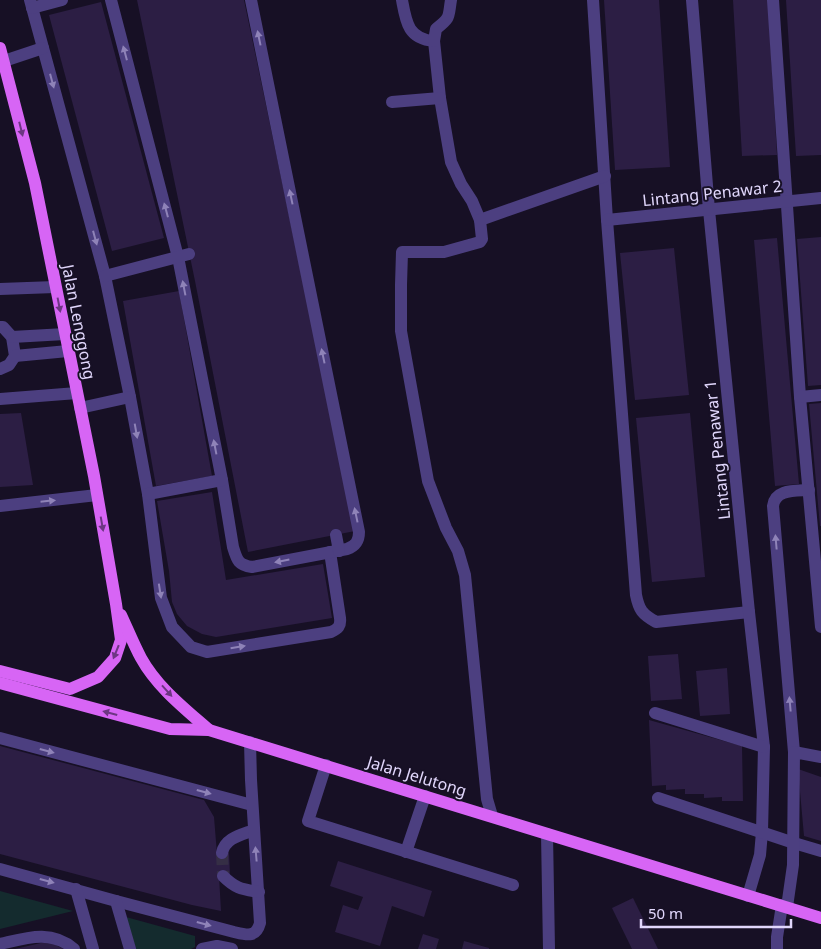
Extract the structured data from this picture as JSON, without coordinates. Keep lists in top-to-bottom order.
{
  "streets": {
    "main road": ["Jalan Lenggong", "Jalan Jelutong"],
    "street": ["Lintang Penawar 2", "Lintang Penawar 1"]
  },
  "crossings": [
    ["Lintang Penawar 2", "Lintang Penawar 1"],
    ["Jalan Lenggong", "Jalan Jelutong"],
    ["Lintang Penawar 1", "Jalan Jelutong"]
  ],
  "scale_bar": "50 m"
}
